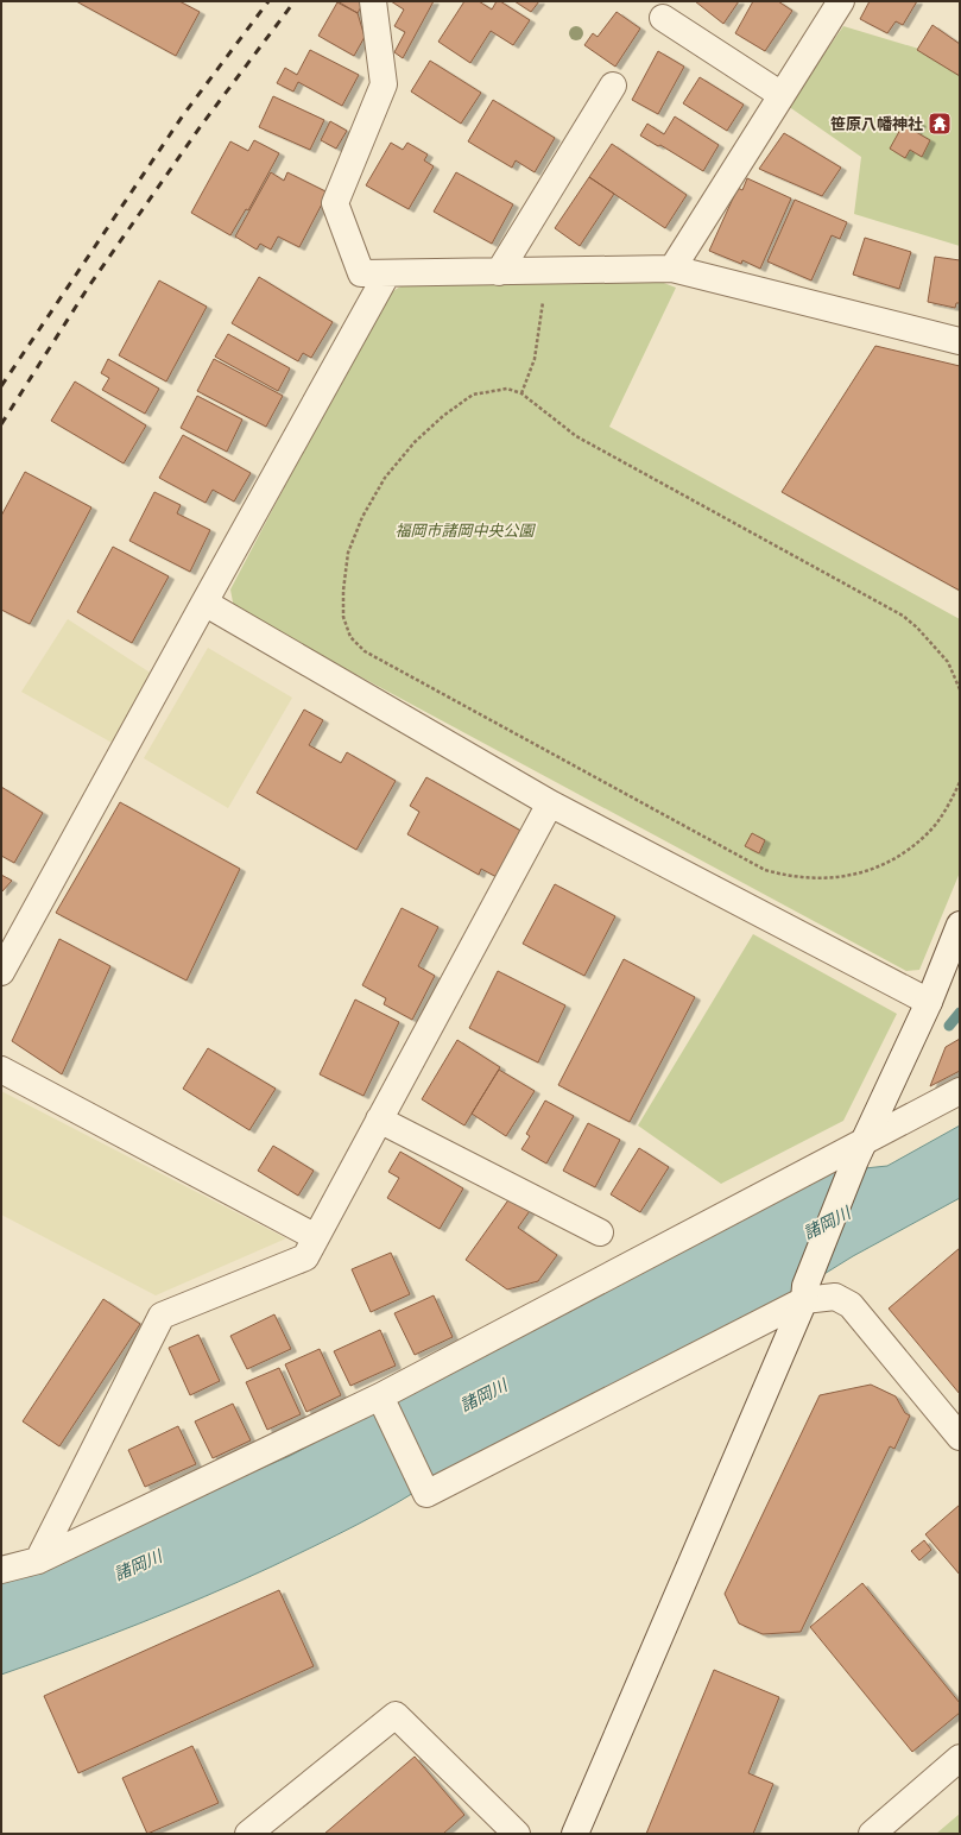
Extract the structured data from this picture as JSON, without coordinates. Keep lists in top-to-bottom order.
{
  "water": ["諸岡川"],
  "parks": ["福岡市諸岡中央公園"],
  "places": {
    "temple": ["笹原八幡神社"]
  }
}
